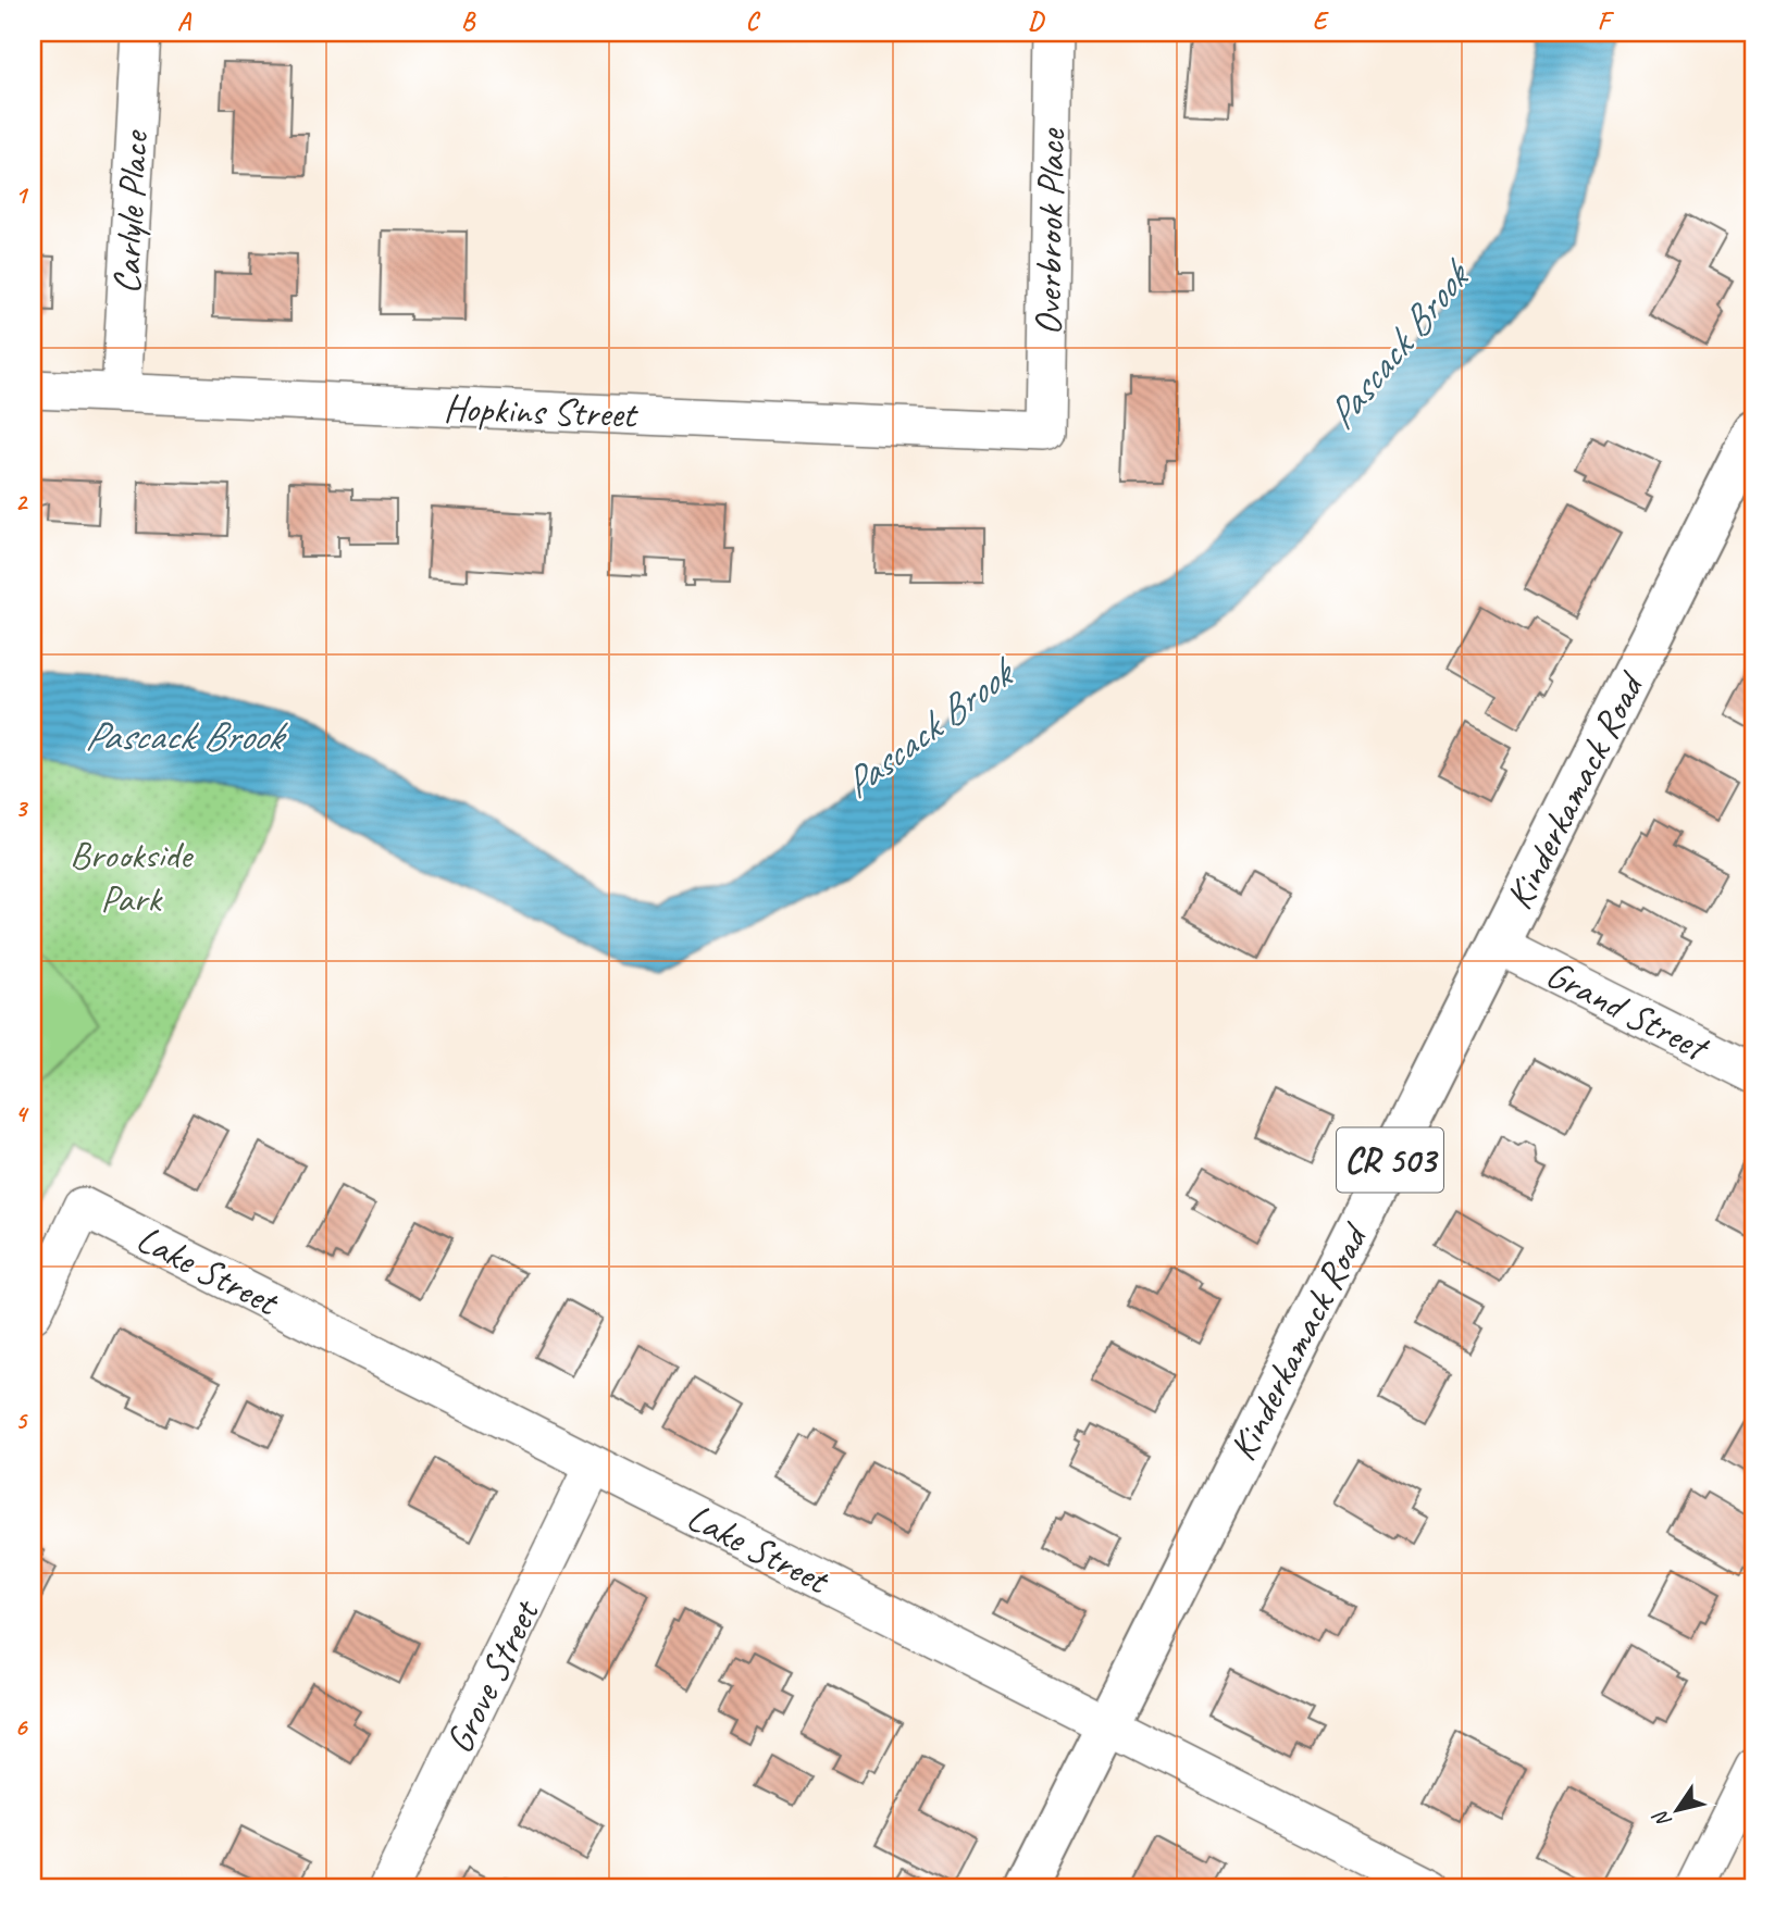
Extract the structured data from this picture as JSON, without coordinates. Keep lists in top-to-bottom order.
{
  "streets": {
    "main road": ["Kinderkamack Road", "CR 503"],
    "street": [
      "Carlyle Place",
      "Overbrook Place",
      "Hopkins Street",
      "Grand Street",
      "Lake Street",
      "Grove Street"
    ]
  },
  "crossings": [
    ["Carlyle Place", "Hopkins Street"],
    ["Overbrook Place", "Hopkins Street"],
    ["Kinderkamack Road", "Grand Street"],
    ["Kinderkamack Road", "Lake Street"],
    ["Lake Street", "Grove Street"]
  ],
  "water": ["Pascack Brook"],
  "parks": ["Brookside Park"],
  "north": "bottom left",
  "grid": {
    "columns": [
      "A",
      "B",
      "C",
      "D",
      "E",
      "F"
    ],
    "rows": [
      "1",
      "2",
      "3",
      "4",
      "5",
      "6"
    ]
  }
}
